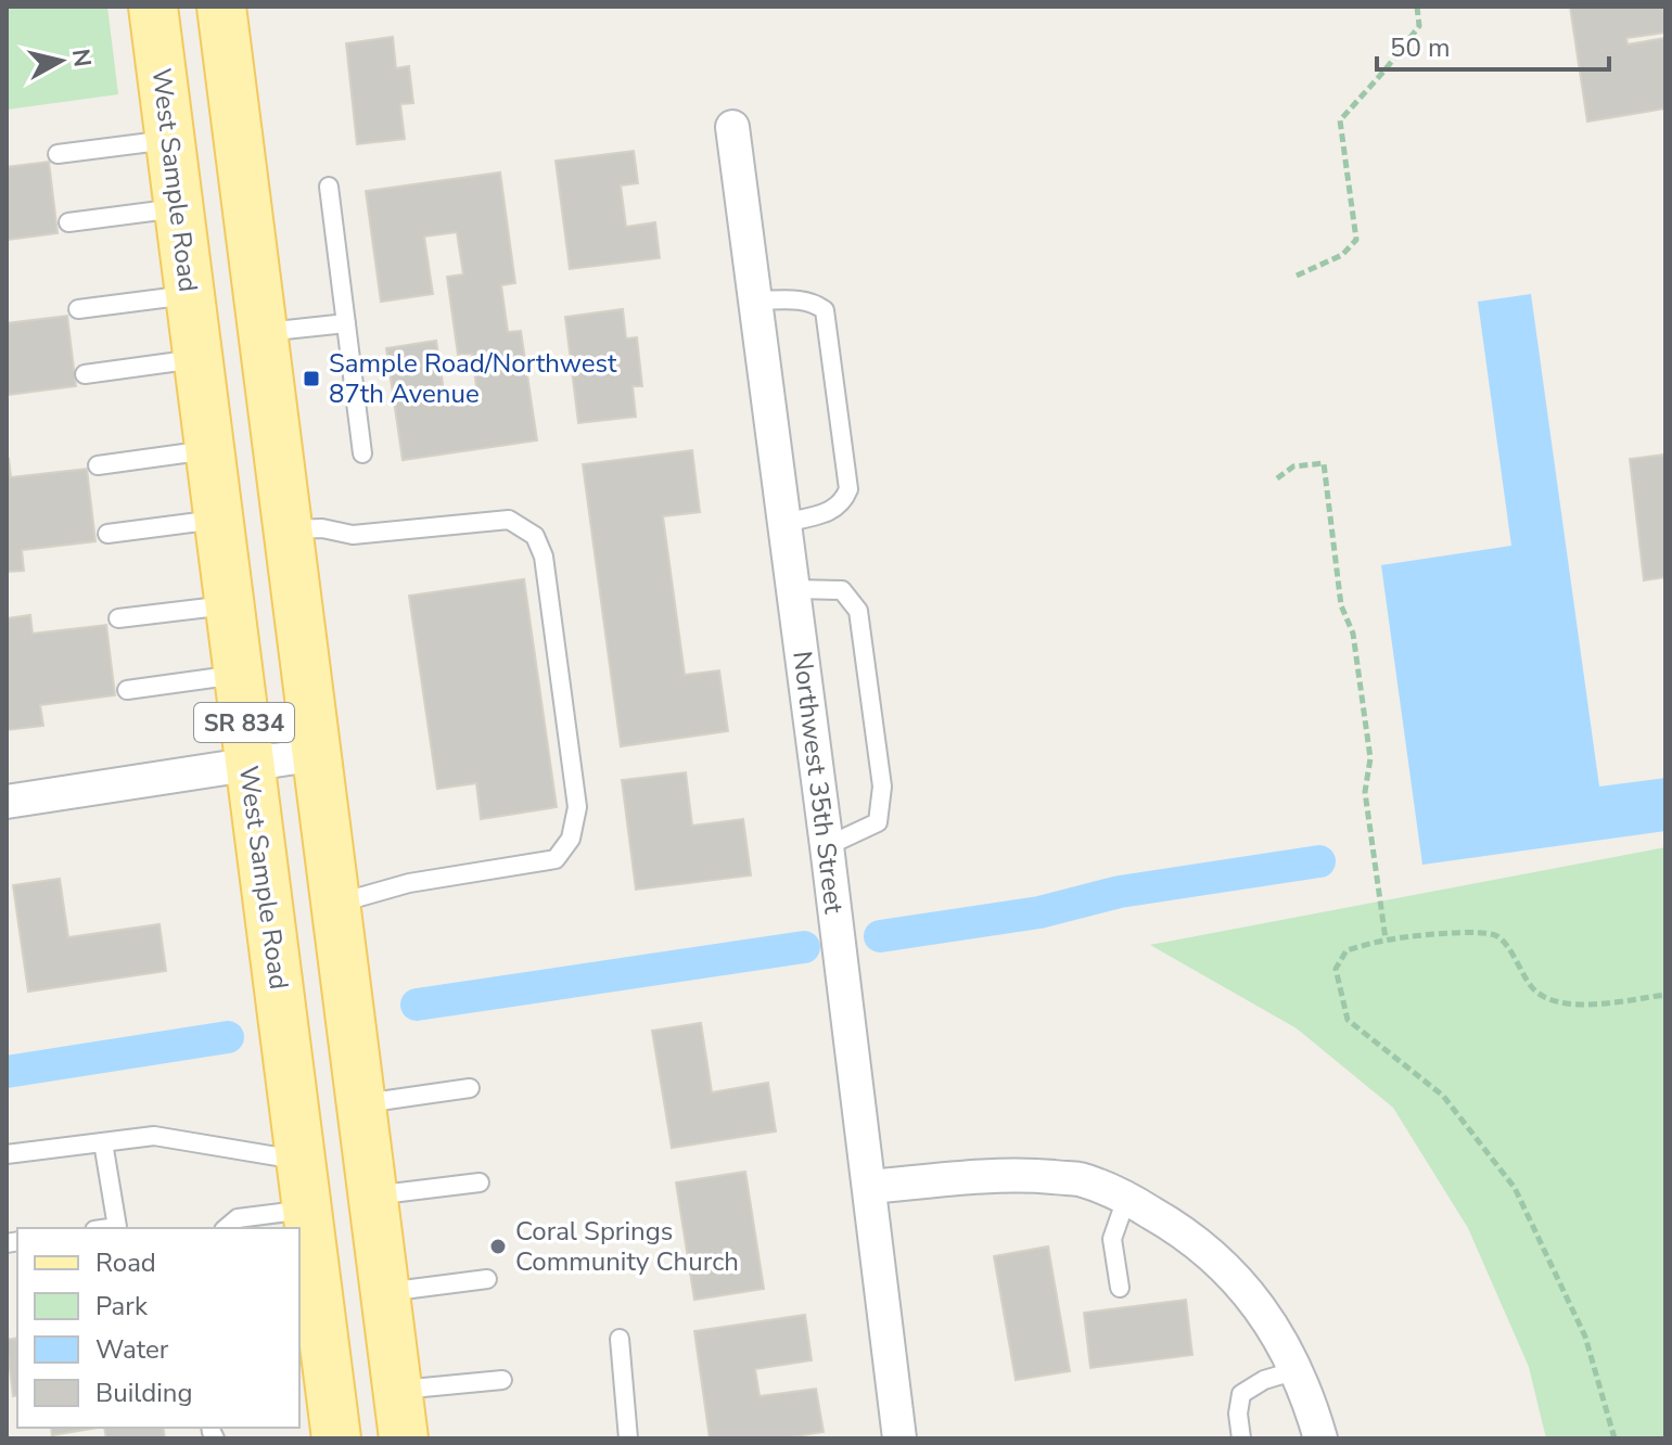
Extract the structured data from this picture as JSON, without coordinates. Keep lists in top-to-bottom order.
{
  "streets": {
    "main road": ["West Sample Road", "SR 834"],
    "street": ["Northwest 35th Street"]
  },
  "places": {
    "transit": ["Sample Road/Northwest 87th Avenue"],
    "other": ["Coral Springs Community Church"]
  },
  "legend": [
    "Road",
    "Park",
    "Water",
    "Building"
  ],
  "scale_bar": "50 m",
  "north": "right"
}
